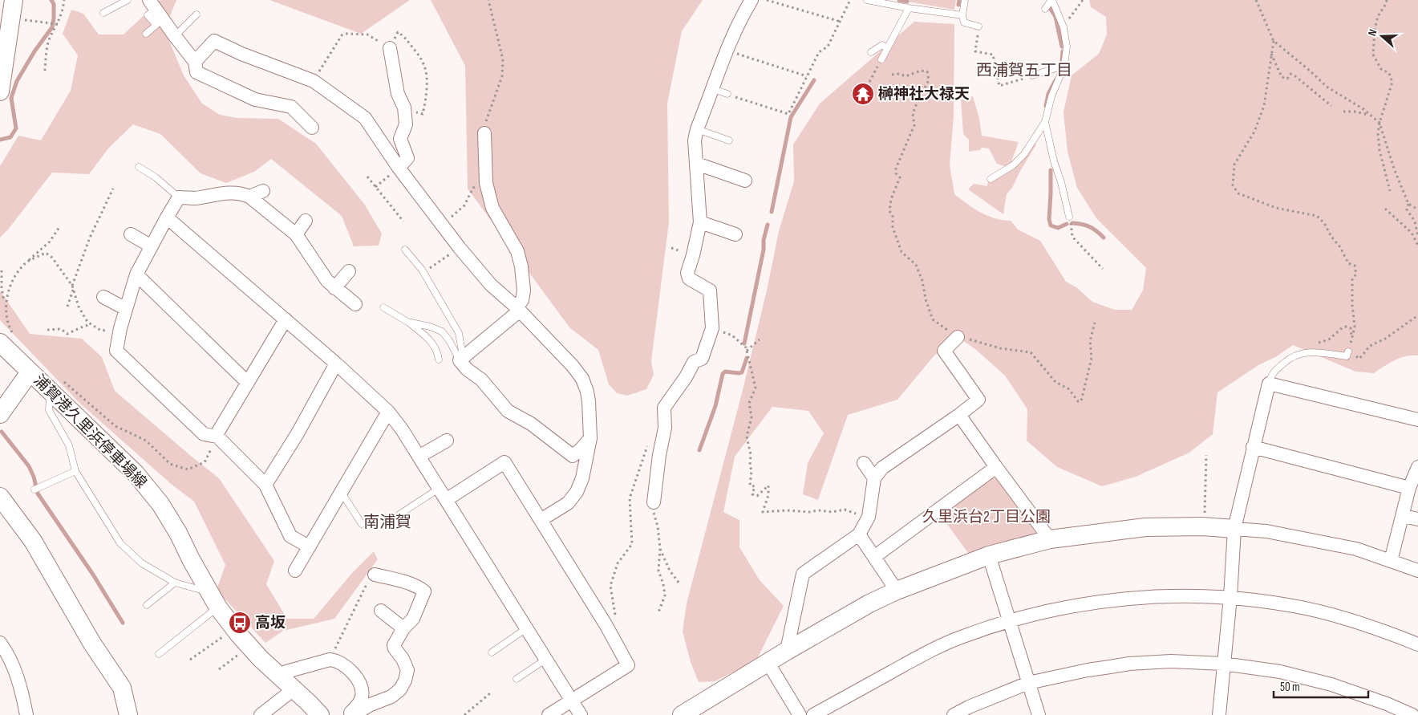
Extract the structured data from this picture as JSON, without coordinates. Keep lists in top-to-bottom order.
{
  "streets": {
    "street": ["浦賀港久里浜停車場線"]
  },
  "districts": ["西浦賀五丁目", "南浦賀"],
  "parks": ["久里浜台2丁目公園"],
  "places": {
    "temple": ["榊神社大禄天"],
    "bus stop": ["高坂"]
  },
  "scale_bar": "50 m",
  "north": "left"
}
